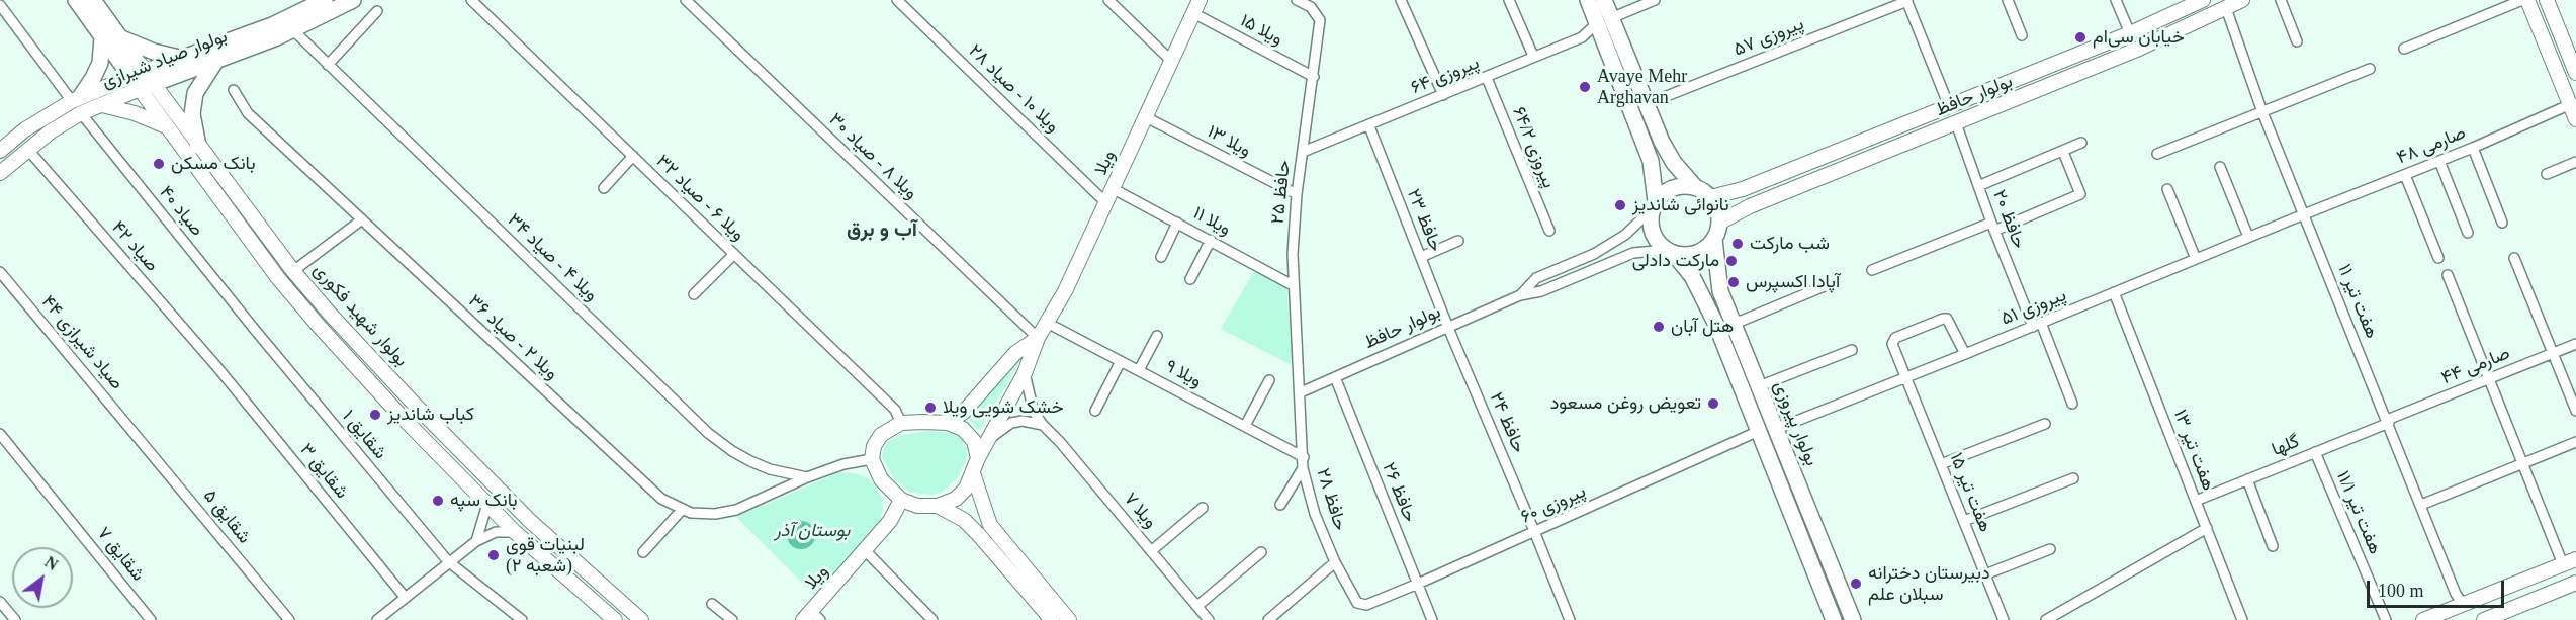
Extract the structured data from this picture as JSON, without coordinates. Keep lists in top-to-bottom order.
{
  "streets": {
    "main road": ["بولوار صیاد شیرازی", "بولوار شهید فکوری", "بولوار پیروزی"],
    "street": [
      "ویلا ۱۵",
      "پیروزی ۵۷",
      "پیروزی ۶۴",
      "ویلا ۱۰ - صیاد ۲۸",
      "بولوار حافظ",
      "ویلا ۱۳",
      "صارمی ۴۸",
      "پیروزی ۶۴/۲",
      "ویلا ۸ - صیاد ۳۰",
      "ویلا",
      "حافظ ۲۵",
      "ویلا ۶ - صیاد ۳۲",
      "صیاد ۴۰",
      "حافظ ۲۰",
      "حافظ ۲۳",
      "ویلا ۱۱",
      "صیاد ۴۲",
      "ویلا ۴ - صیاد ۳۴",
      "هفت تیر ۱۱",
      "پیروزی ۵۱",
      "ویلا ۲ - صیاد ۳۶",
      "صیاد شیرازی ۴۴",
      "صارمی ۴۴",
      "ویلا ۹",
      "حافظ ۲۴",
      "شقایق ۱",
      "گلها",
      "هفت تیر ۱۳",
      "شقایق ۳",
      "حافظ ۲۶",
      "هفت تیر ۱۵",
      "حافظ ۲۸",
      "پیروزی ۶۰",
      "ویلا ۷",
      "هفت تیر ۱۱/۱",
      "شقایق ۵",
      "شقایق ۷"
    ]
  },
  "crossings": [
    ["ویلا ۱۵", "ویلا"],
    ["ویلا ۱۵", "حافظ ۲۵"],
    ["بولوار صیاد شیرازی", "صیاد ۴۰"],
    ["بولوار صیاد شیرازی", "صیاد ۴۲"],
    ["بولوار صیاد شیرازی", "ویلا ۴ - صیاد ۳۴"],
    ["بولوار صیاد شیرازی", "بولوار شهید فکوری"],
    ["پیروزی ۶۴", "پیروزی ۶۴/۲"],
    ["پیروزی ۶۴", "حافظ ۲۵"],
    ["پیروزی ۶۴", "حافظ ۲۳"],
    ["ویلا ۱۰ - صیاد ۲۸", "ویلا"],
    ["بولوار حافظ", "حافظ ۲۵"],
    ["بولوار حافظ", "حافظ ۲۰"],
    ["بولوار حافظ", "حافظ ۲۳"],
    ["بولوار حافظ", "هفت تیر ۱۱"],
    ["بولوار حافظ", "حافظ ۲۴"],
    ["بولوار حافظ", "بولوار پیروزی"],
    ["بولوار حافظ", "حافظ ۲۶"],
    ["بولوار حافظ", "حافظ ۲۸"],
    ["ویلا ۱۳", "ویلا"],
    ["ویلا ۱۳", "حافظ ۲۵"],
    ["صارمی ۴۸", "هفت تیر ۱۱"],
    ["صارمی ۴۸", "پیروزی ۵۱"],
    ["ویلا ۸ - صیاد ۳۰", "ویلا"],
    ["ویلا", "ویلا ۶ - صیاد ۳۲"],
    ["ویلا", "ویلا ۱۱"],
    ["ویلا", "ویلا ۲ - صیاد ۳۶"],
    ["ویلا", "ویلا ۹"],
    ["ویلا", "ویلا ۷"],
    ["حافظ ۲۵", "ویلا ۱۱"],
    ["حافظ ۲۵", "حافظ ۲۸"],
    ["ویلا ۶ - صیاد ۳۲", "ویلا ۲ - صیاد ۳۶"],
    ["صیاد ۴۰", "شقایق ۱"],
    ["حافظ ۲۰", "پیروزی ۵۱"],
    ["حافظ ۲۳", "حافظ ۲۴"],
    ["صیاد ۴۲", "شقایق ۳"],
    ["ویلا ۴ - صیاد ۳۴", "ویلا ۲ - صیاد ۳۶"],
    ["هفت تیر ۱۱", "پیروزی ۵۱"],
    ["هفت تیر ۱۱", "صارمی ۴۴"],
    ["هفت تیر ۱۱", "گلها"],
    ["پیروزی ۵۱", "بولوار پیروزی"],
    ["پیروزی ۵۱", "هفت تیر ۱۳"],
    ["پیروزی ۵۱", "هفت تیر ۱۵"],
    ["صیاد شیرازی ۴۴", "شقایق ۵"],
    ["صارمی ۴۴", "گلها"],
    ["ویلا ۹", "حافظ ۲۸"],
    ["حافظ ۲۴", "پیروزی ۶۰"],
    ["بولوار پیروزی", "پیروزی ۶۰"],
    ["گلها", "هفت تیر ۱۳"],
    ["گلها", "هفت تیر ۱۱/۱"],
    ["حافظ ۲۶", "پیروزی ۶۰"],
    ["حافظ ۲۸", "پیروزی ۶۰"]
  ],
  "districts": ["آب و برق"],
  "parks": ["بوستان آذر"],
  "places": [
    "خیابان سی‌ام",
    "Avaye Mehr Arghavan",
    "بانک مسکن",
    "نانوائی شاندیز",
    "شب مارکت",
    "مارکت دادلی",
    "آپادا اکسپرس",
    "هتل آبان",
    "تعویض روغن مسعود",
    "خشک شویی ویلا",
    "کباب شاندیز",
    "بانک سپه",
    "لبنیات قوی (شعبه ۲)",
    "دبیرستان دخترانه سبلان علم"
  ],
  "scale_bar": "100 m",
  "north": "top right"
}
